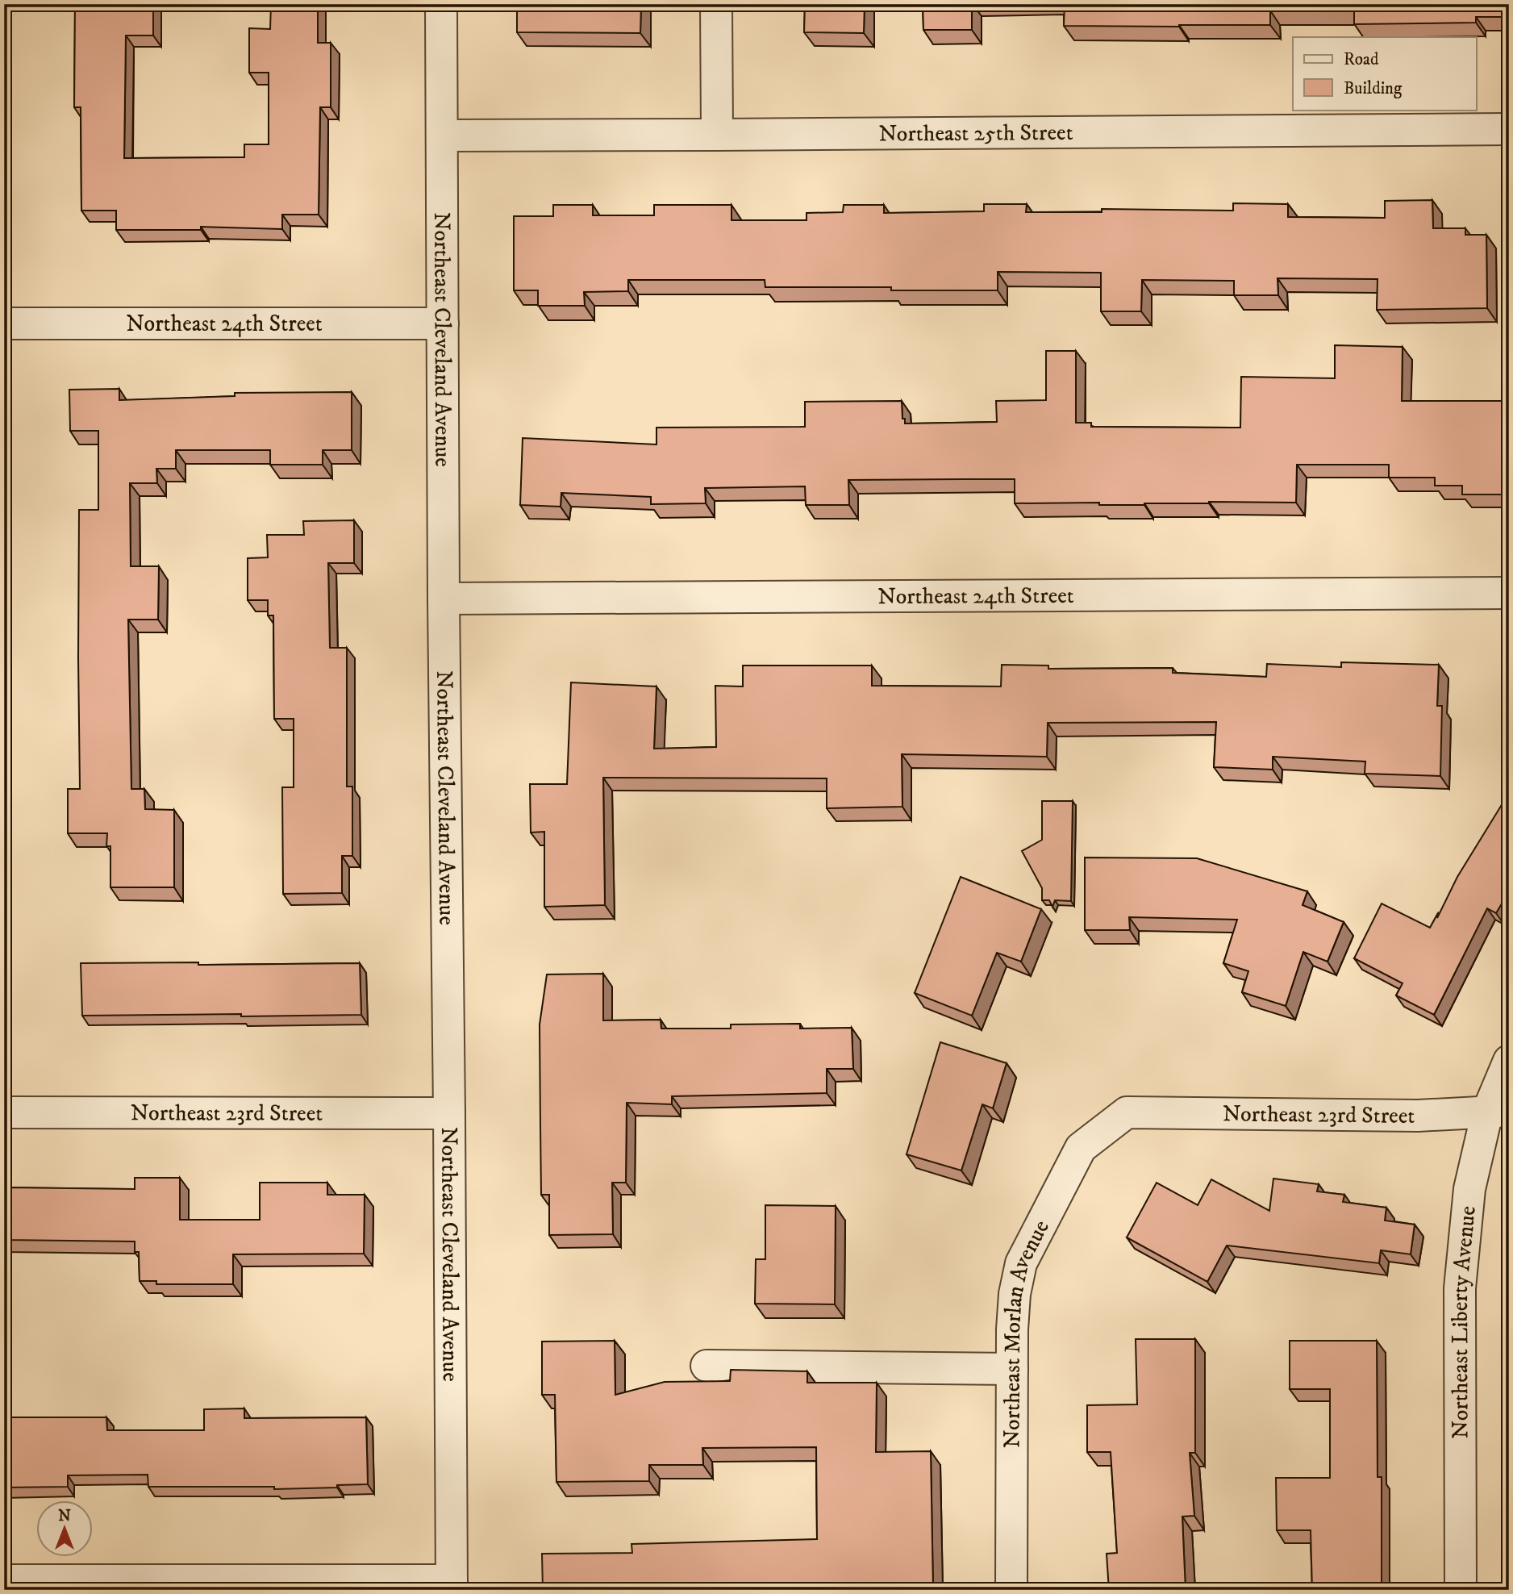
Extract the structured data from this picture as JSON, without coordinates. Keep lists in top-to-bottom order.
{
  "streets": {
    "street": [
      "Northeast 25th Street",
      "Northeast 24th Street",
      "Northeast Cleveland Avenue",
      "Northeast 23rd Street",
      "Northeast Liberty Avenue",
      "Northeast Morlan Avenue"
    ]
  },
  "crossings": [
    ["Northeast 25th Street", "Northeast Cleveland Avenue"],
    ["Northeast 24th Street", "Northeast Cleveland Avenue"],
    ["Northeast Cleveland Avenue", "Northeast 23rd Street"],
    ["Northeast 23rd Street", "Northeast Liberty Avenue"],
    ["Northeast 23rd Street", "Northeast Morlan Avenue"]
  ],
  "legend": ["Road", "Building"],
  "north": "top"
}
